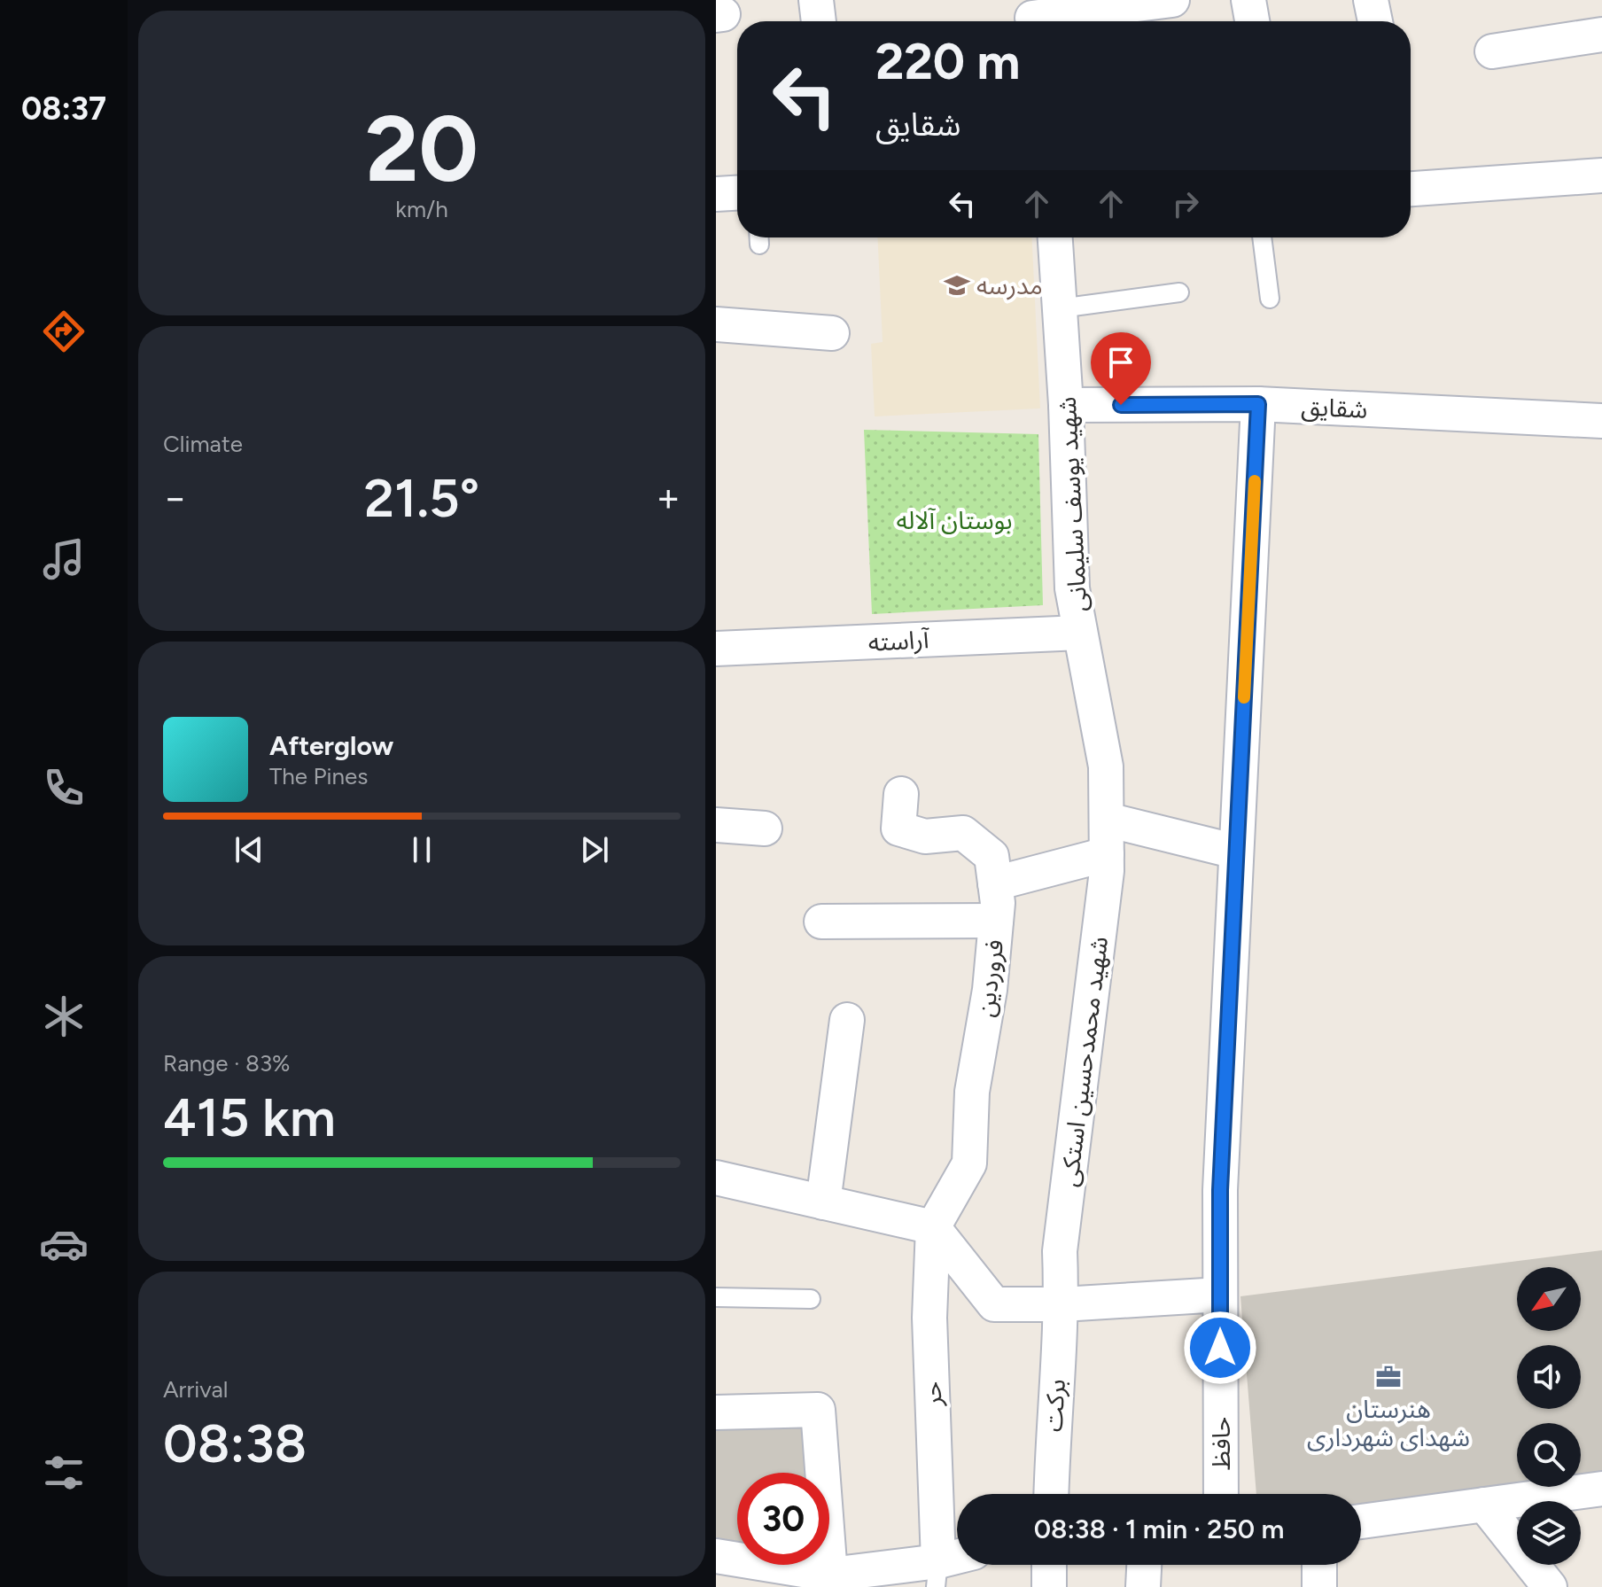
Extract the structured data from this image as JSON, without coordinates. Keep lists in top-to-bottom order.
{
  "streets": {
    "street": [
      "شقایق",
      "شهید یوسف سلیمانی",
      "آراسته",
      "فروردین",
      "شهید محمدحسین استکی",
      "حر",
      "برکت",
      "حافظ"
    ]
  },
  "crossings": [
    ["شقایق", "شهید یوسف سلیمانی"],
    ["شقایق", "حافظ"],
    ["شهید یوسف سلیمانی", "آراسته"],
    ["شهید یوسف سلیمانی", "شهید محمدحسین استکی"],
    ["فروردین", "حر"],
    ["شهید محمدحسین استکی", "برکت"]
  ],
  "parks": ["بوستان آلاله"],
  "places": {
    "school or university": ["مدرسه"],
    "office": ["هنرستان شهدای شهرداری"]
  },
  "north": "bottom left",
  "page": {
    "tabs": "08:37",
    "tile": [
      ["20", "km/h"],
      "Climate",
      ["Range · 83%", "415 km"],
      ["Arrival", "08:38"]
    ],
    "turn": ["220 m", "شقایق"],
    "heat": ["−", "21.5°", "+"],
    "song": ["Afterglow", "The Pines"],
    "limit": "30",
    "trip": "08:38 · 1 min · 250 m"
  }
}
